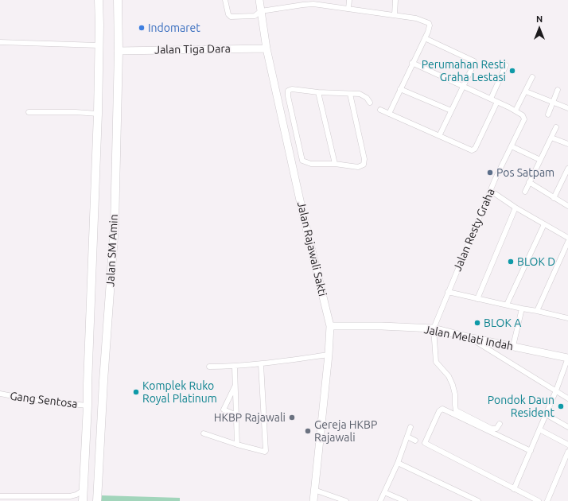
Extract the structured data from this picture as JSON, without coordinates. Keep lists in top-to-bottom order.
{
  "streets": {
    "main road": [
      "Jalan Tiga Dara",
      "Jalan Rajawali Sakti",
      "Jalan SM Amin",
      "Jalan Melati Indah"
    ],
    "street": ["Jalan Resty Graha", "Gang Sentosa"]
  },
  "crossings": [
    ["Jalan Tiga Dara", "Jalan Rajawali Sakti"],
    ["Jalan Tiga Dara", "Jalan SM Amin"],
    ["Jalan Resty Graha", "Jalan Melati Indah"],
    ["Jalan Rajawali Sakti", "Jalan Melati Indah"],
    ["Jalan SM Amin", "Gang Sentosa"]
  ],
  "places": [
    "Indomaret",
    "Perumahan Resti Graha Lestasi",
    "Pos Satpam",
    "BLOK D",
    "BLOK A",
    "Komplek Ruko Royal Platinum",
    "Pondok Daun Resident",
    "HKBP Rajawali",
    "Gereja HKBP Rajawali"
  ],
  "north": "top"
}
